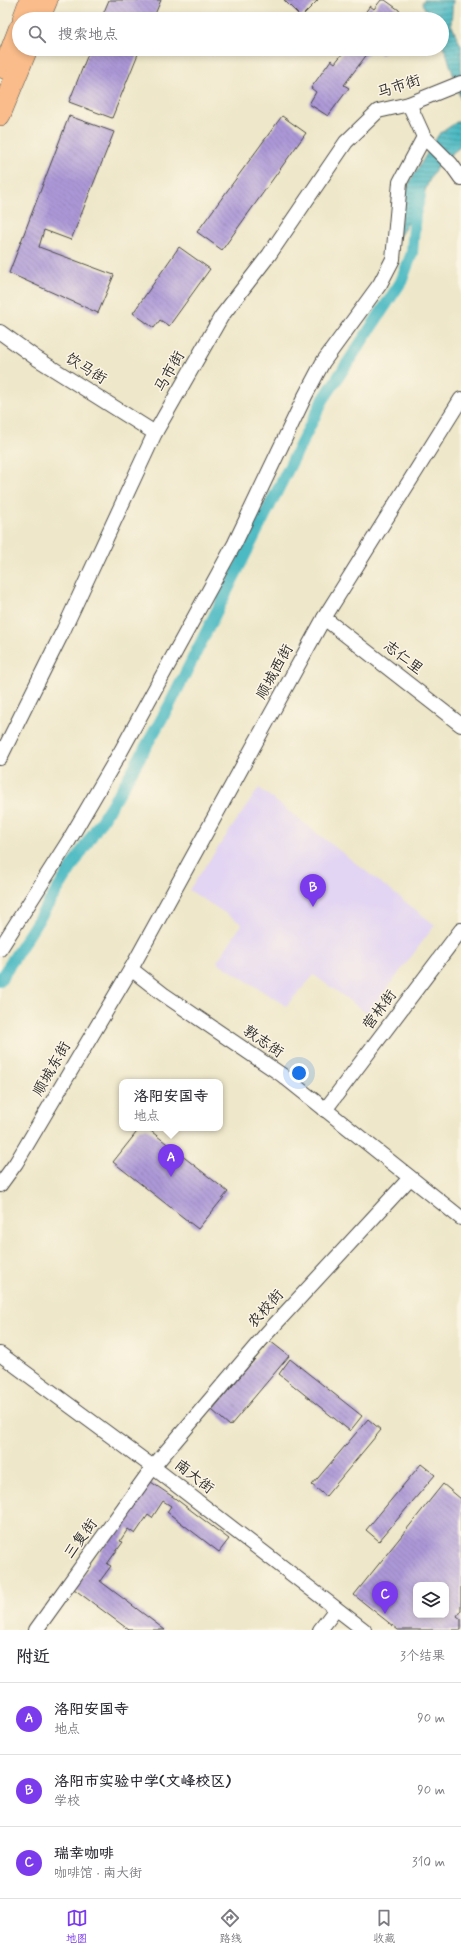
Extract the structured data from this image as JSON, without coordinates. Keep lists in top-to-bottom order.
{
  "streets": {
    "street": [
      "马市街",
      "饮马街",
      "志仁里",
      "顺城西街",
      "营林街",
      "敦志街",
      "顺城东街",
      "农校街",
      "南大街",
      "三复街"
    ]
  },
  "crossings": [
    ["马市街", "饮马街"],
    ["志仁里", "顺城西街"],
    ["顺城西街", "敦志街"],
    ["顺城西街", "顺城东街"],
    ["营林街", "敦志街"],
    ["敦志街", "顺城东街"],
    ["敦志街", "农校街"],
    ["农校街", "南大街"],
    ["农校街", "三复街"],
    ["南大街", "三复街"]
  ],
  "page": {
    "search": "搜索地点",
    "pins": ["B", "A", "C"],
    "popup": ["洛阳安国寺", "地点"],
    "heading": ["附近", "3个结果"],
    "list": [
      {
        "mark": "A",
        "name": "洛阳安国寺",
        "note": "地点",
        "value": "90 m"
      },
      {
        "mark": "B",
        "name": "洛阳市实验中学(文峰校区)",
        "note": "学校",
        "value": "90 m"
      },
      {
        "mark": "C",
        "name": "瑞幸咖啡",
        "note": "咖啡馆 · 南大街",
        "value": "310 m"
      }
    ],
    "nav": ["地图", "路线", "收藏"]
  }
}
